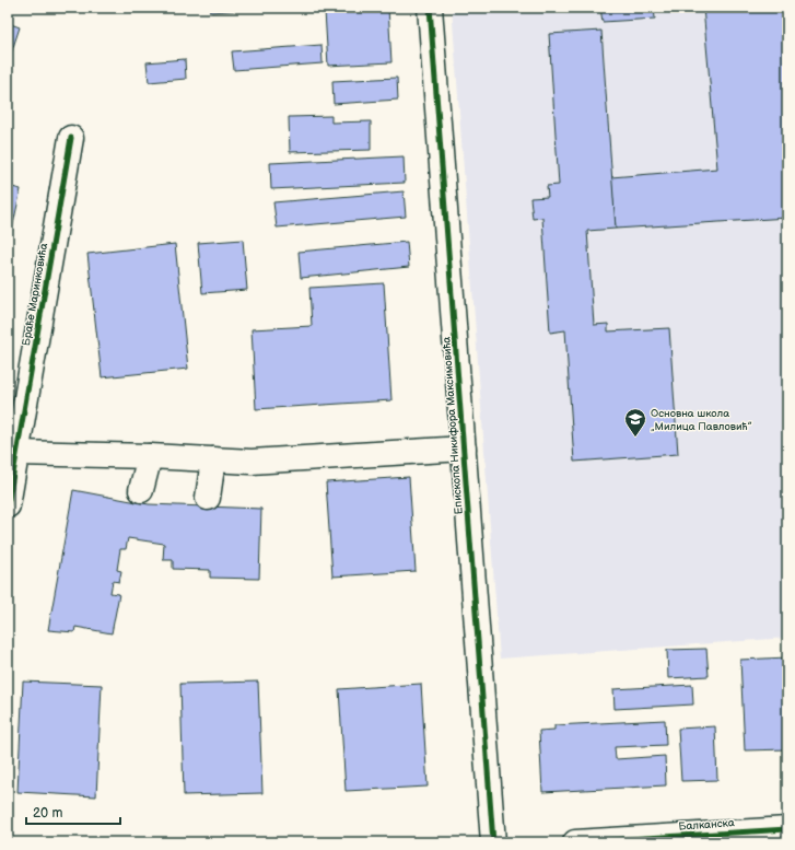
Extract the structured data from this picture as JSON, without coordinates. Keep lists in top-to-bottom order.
{
  "streets": {
    "street": ["Браће Маринковића", "Епископа Никифора Максимовића", "Балканска"]
  },
  "places": {
    "school or university": ["Основна школа „Милица Павловић”"]
  },
  "scale_bar": "20 m"
}
